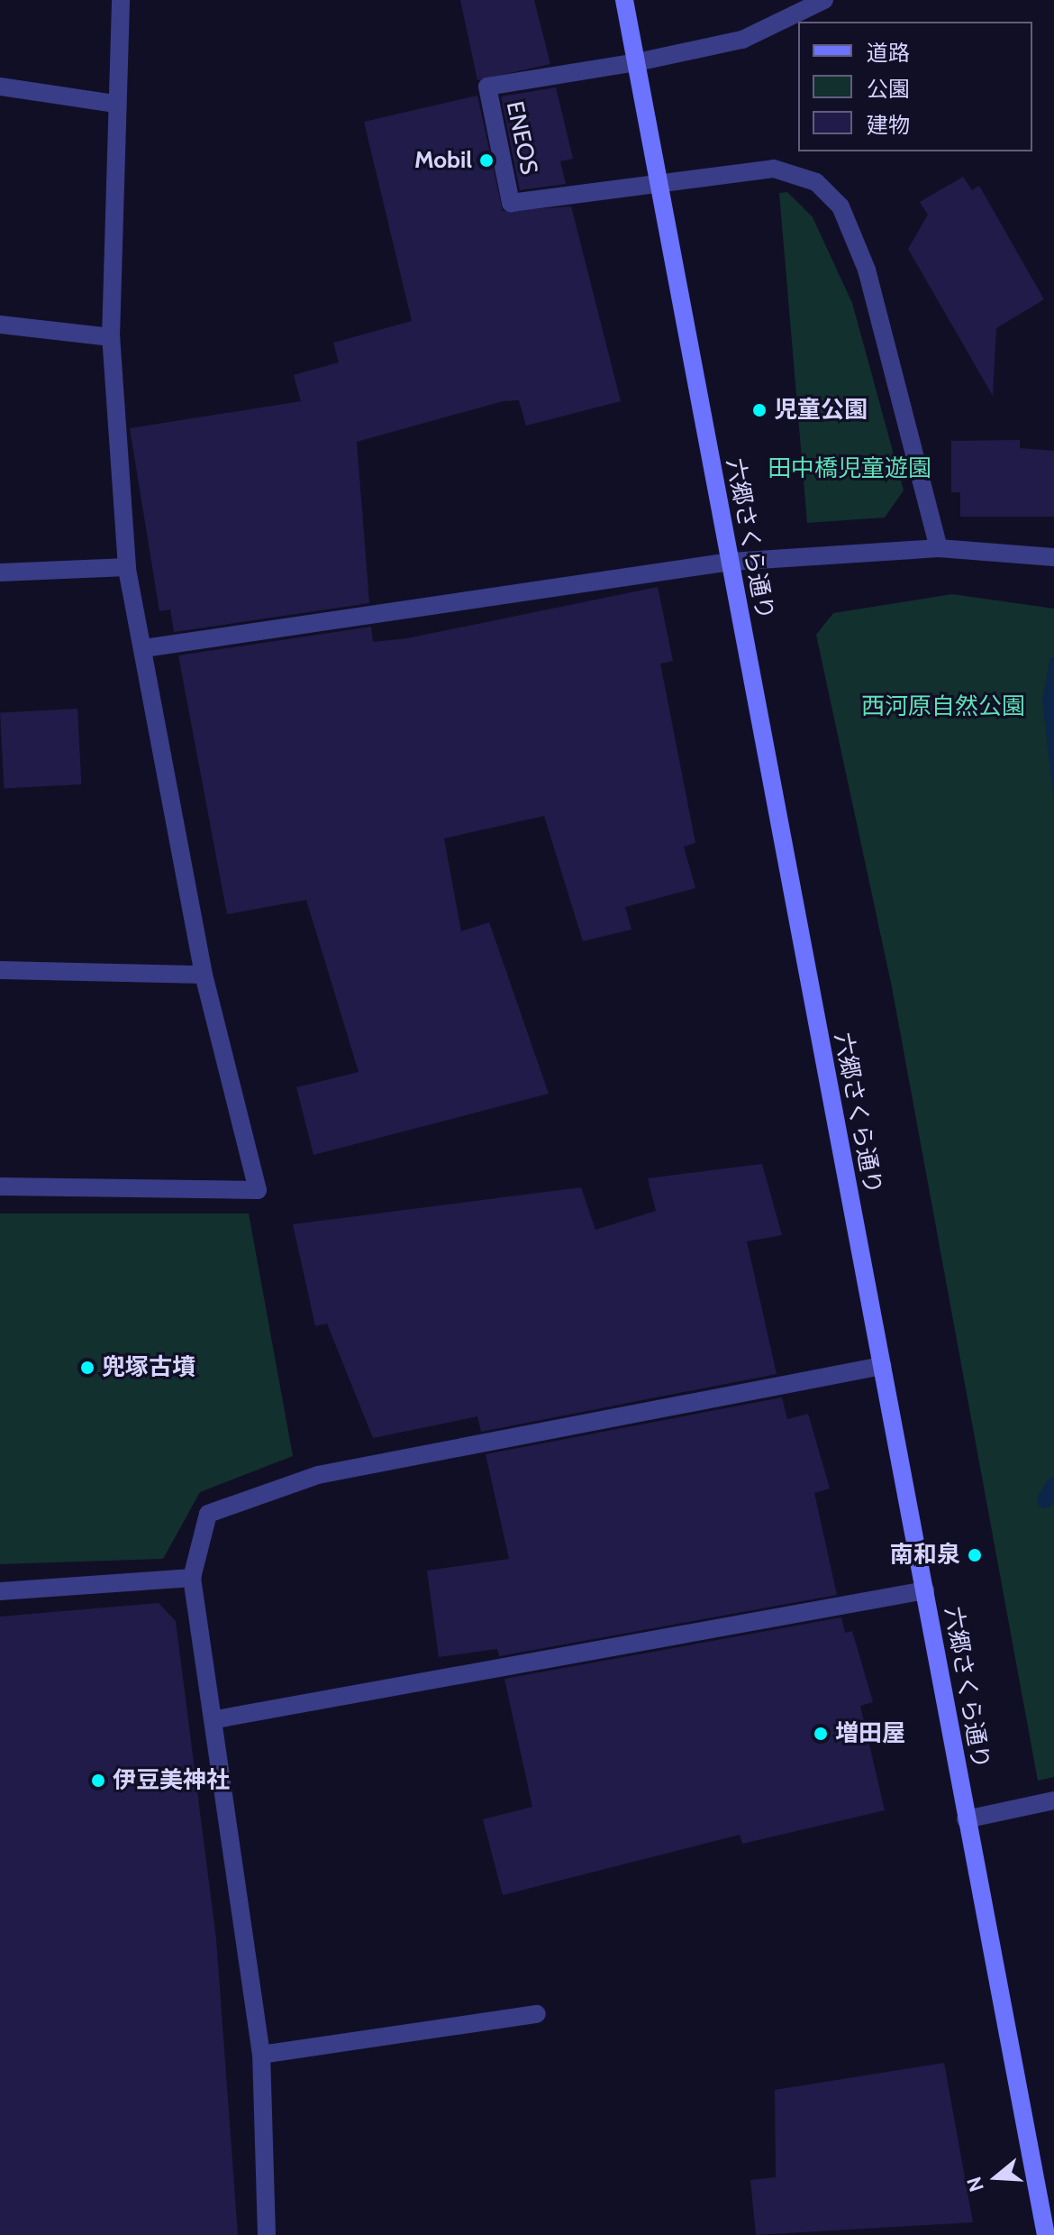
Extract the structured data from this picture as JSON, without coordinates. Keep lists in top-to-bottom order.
{
  "streets": {
    "main road": ["六郷さくら通り"],
    "street": ["ENEOS"]
  },
  "crossings": [
    ["ENEOS", "六郷さくら通り"]
  ],
  "parks": ["田中橋児童遊園", "西河原自然公園"],
  "places": [
    "Mobil",
    "児童公園",
    "兜塚古墳",
    "南和泉",
    "増田屋",
    "伊豆美神社"
  ],
  "legend": ["道路", "公園", "建物"],
  "north": "left"
}
